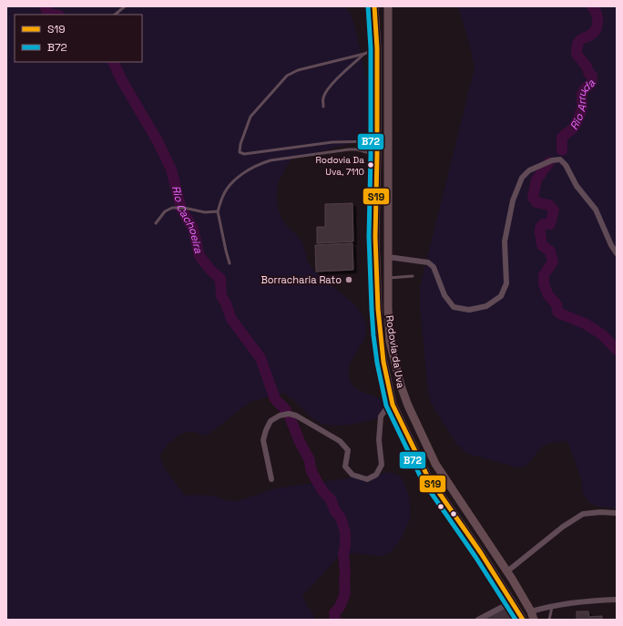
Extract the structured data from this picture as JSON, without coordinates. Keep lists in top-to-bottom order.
{
  "streets": {
    "main road": ["Rodovia da Uva"]
  },
  "water": ["Rio Arruda", "Rio Cachoeira"],
  "places": ["Rodovia Da Uva, 7110", "Borracharia Rato"],
  "lines": ["transit line S19", "transit line B72"],
  "legend": ["S19", "B72"]
}
